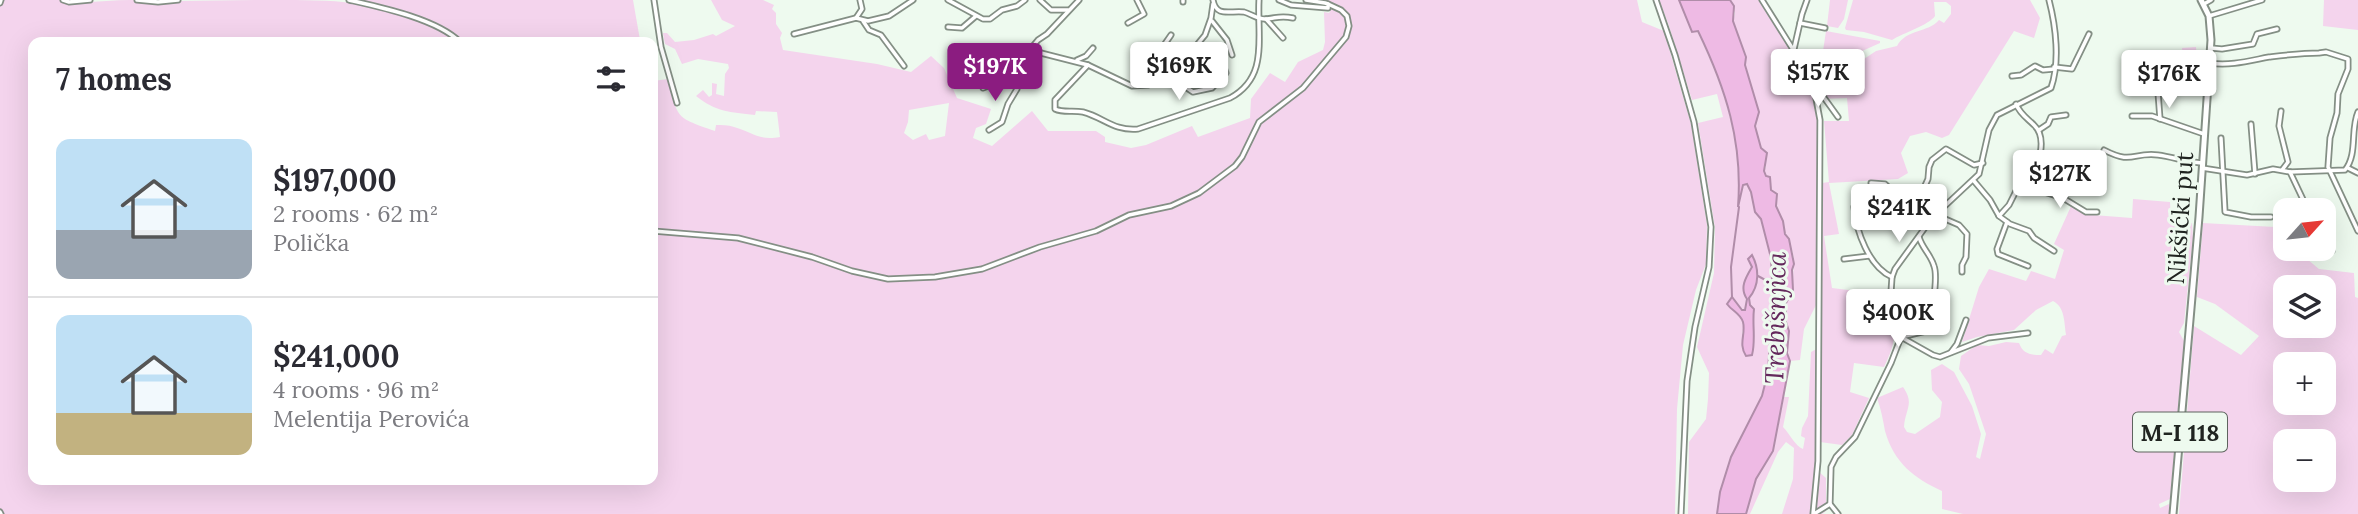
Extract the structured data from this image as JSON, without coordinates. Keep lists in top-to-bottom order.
{
  "streets": {
    "main road": ["Nikšićki put", "M-I 118"]
  },
  "water": ["Trebišnjica"],
  "north": "top right",
  "page": {
    "heading": "7 homes",
    "price": [
      "$169K",
      "$197K",
      "$157K",
      "$176K",
      "$127K",
      "$241K",
      "$400K"
    ],
    "list": [
      {
        "name": "$197,000",
        "note": "2 rooms · 62 m² · Polička"
      },
      {
        "name": "$241,000",
        "note": "4 rooms · 96 m² · Melentija Perovića"
      }
    ],
    "map_buttons": ["+", "−"]
  }
}
